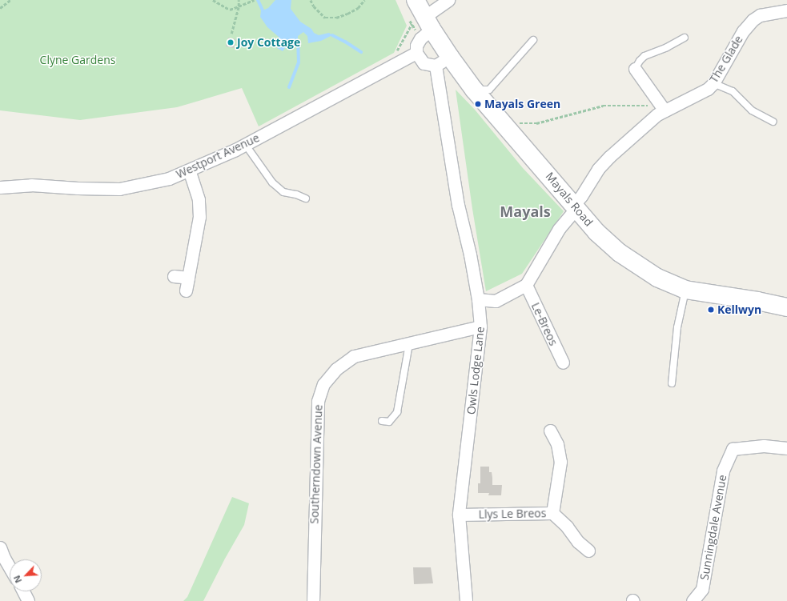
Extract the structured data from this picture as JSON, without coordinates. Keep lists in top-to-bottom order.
{
  "streets": {
    "main road": ["Mayals Road"],
    "street": [
      "The Glade",
      "Westport Avenue",
      "Le-Breos",
      "Owls Lodge Lane",
      "Southerndown Avenue",
      "Llys Le Breos",
      "Sunningdale Avenue"
    ]
  },
  "crossings": [
    ["Mayals Road", "Owls Lodge Lane"],
    ["Owls Lodge Lane", "Southerndown Avenue"],
    ["Owls Lodge Lane", "Llys Le Breos"]
  ],
  "districts": ["Mayals"],
  "parks": ["Clyne Gardens"],
  "places": ["Joy Cottage", "Mayals Green", "Kellwyn"],
  "north": "bottom left"
}
